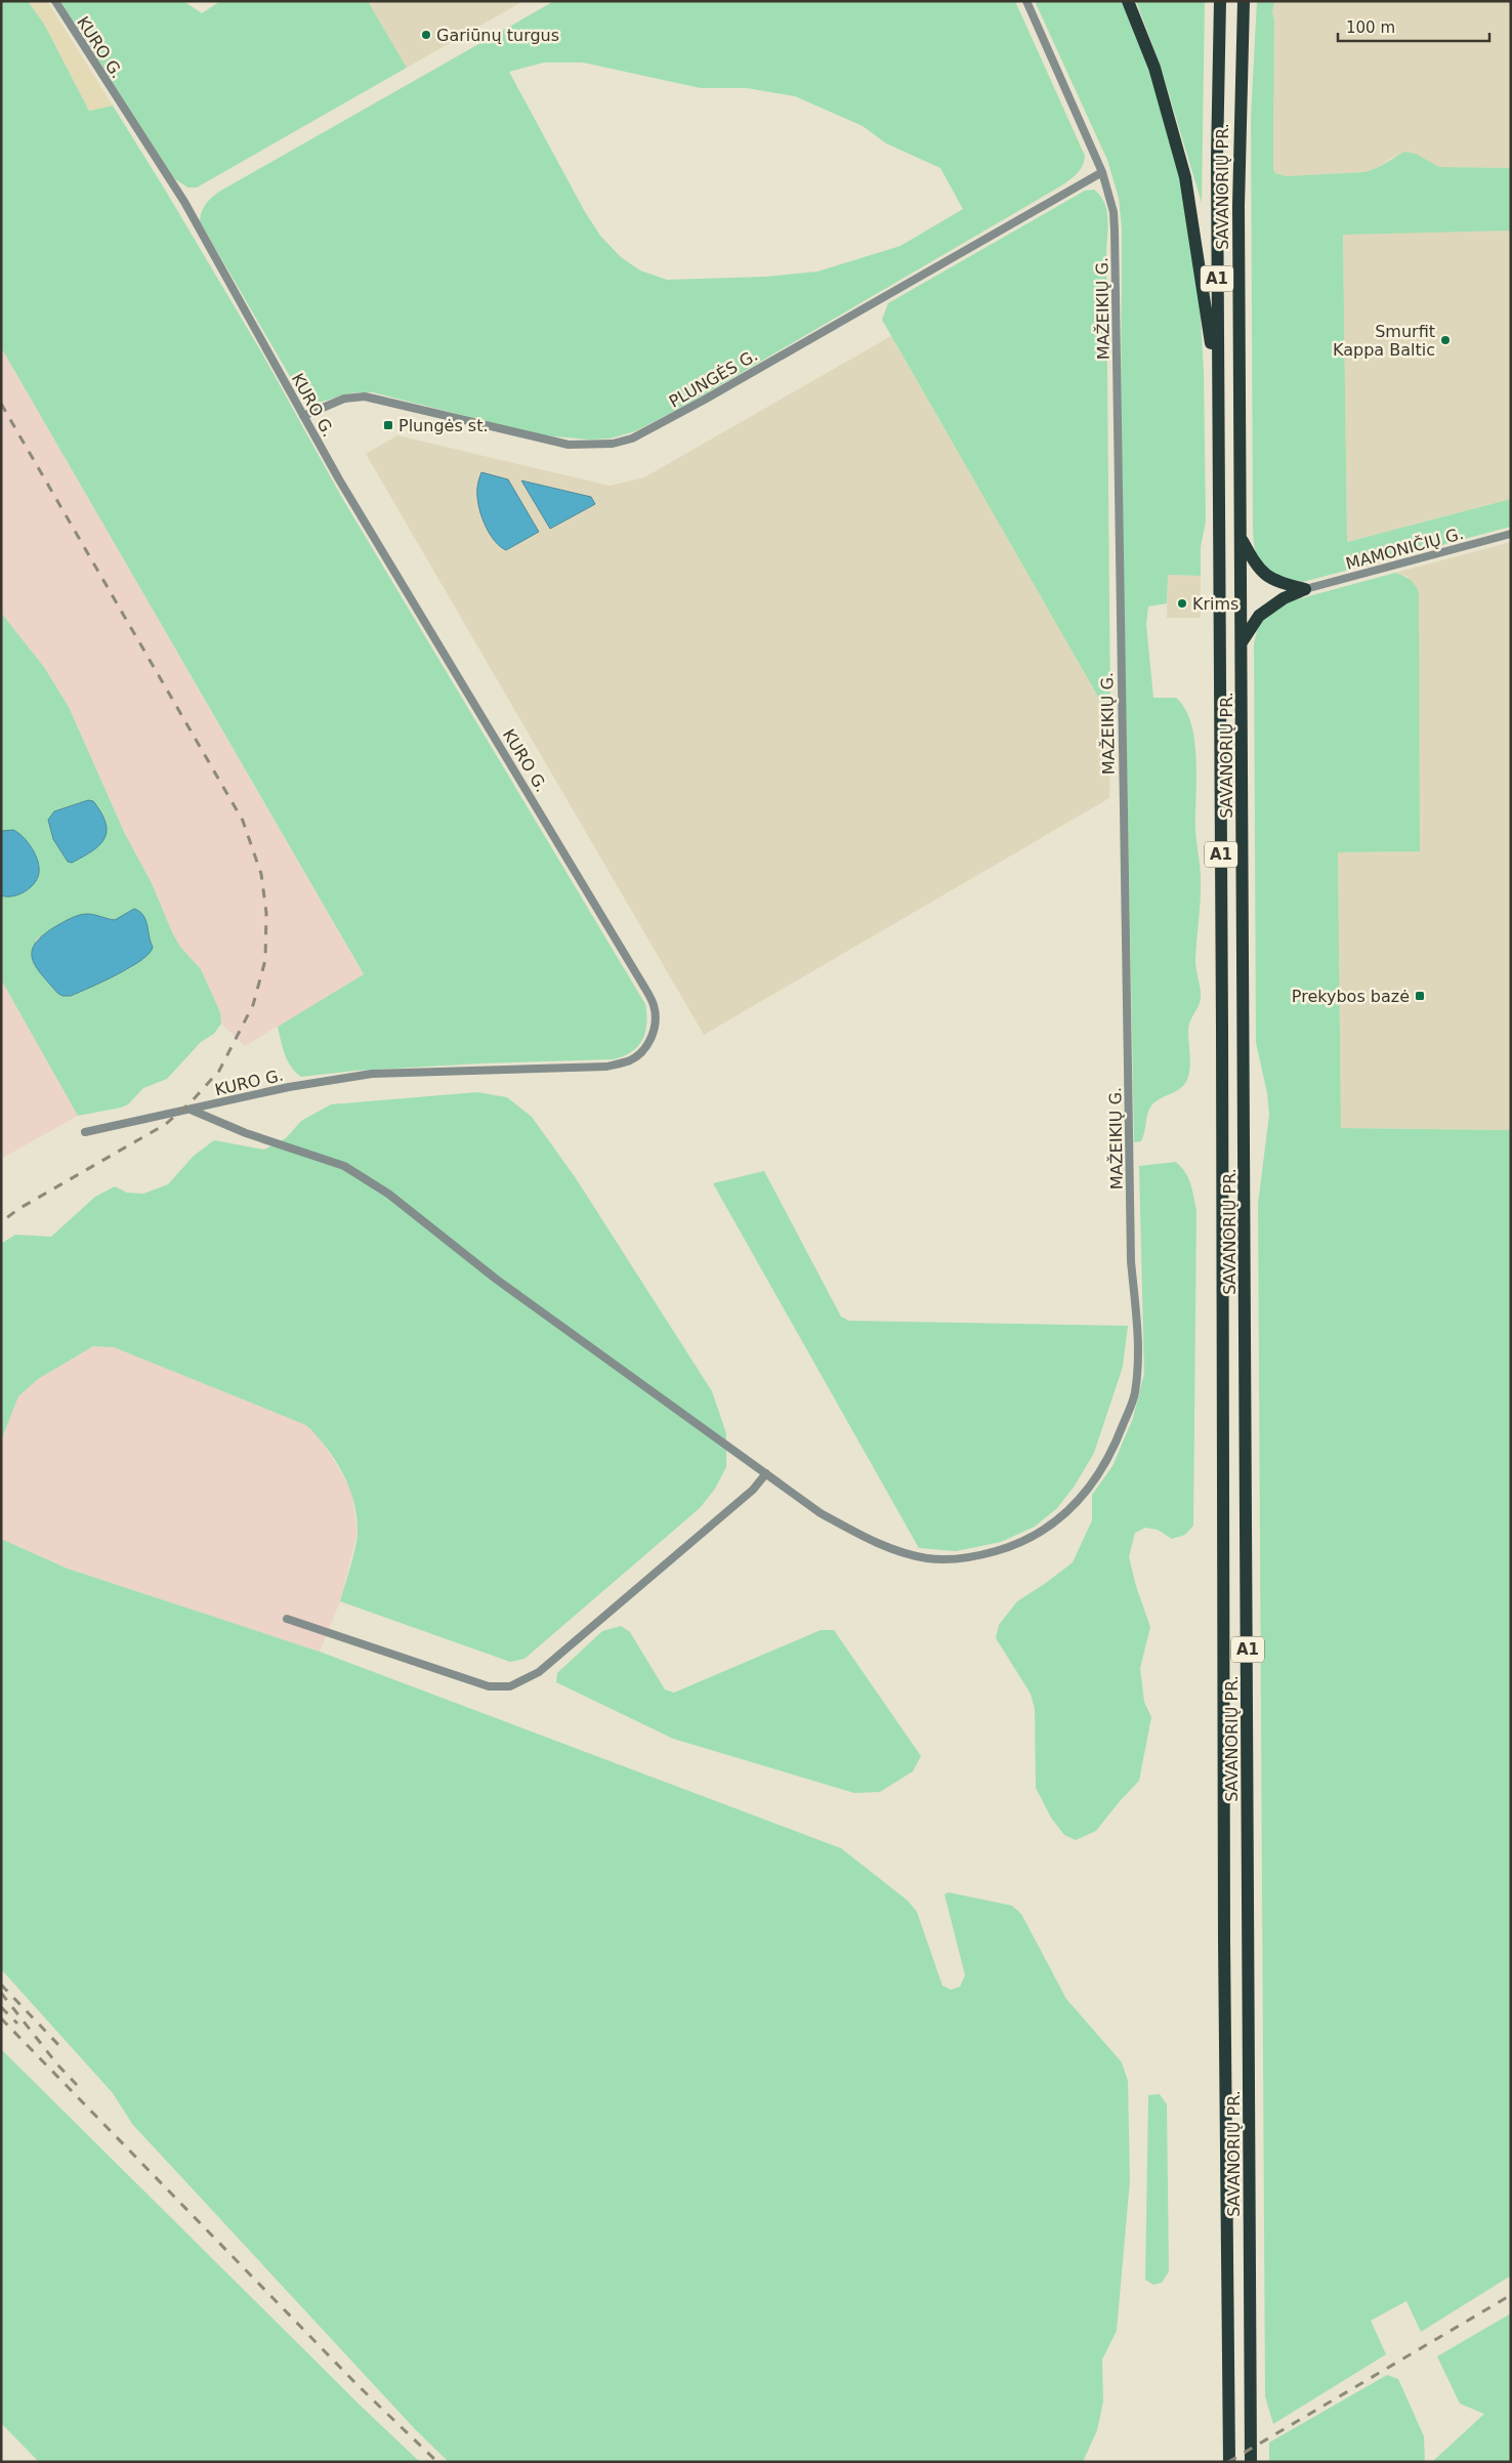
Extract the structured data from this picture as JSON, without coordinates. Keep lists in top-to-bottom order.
{
  "streets": {
    "highway": ["SAVANORIŲ PR.", "A1"],
    "street": [
      "KURO G.",
      "MAŽEIKIŲ G.",
      "PLUNGĖS G.",
      "MAMONIČIŲ G."
    ]
  },
  "crossings": [
    ["KURO G.", "MAŽEIKIŲ G."],
    ["KURO G.", "PLUNGĖS G."],
    ["MAŽEIKIŲ G.", "PLUNGĖS G."]
  ],
  "places": {
    "other": ["Gariūnų turgus", "Smurfit Kappa Baltic", "Krims"],
    "transit": ["Plungės st.", "Prekybos bazė"]
  },
  "scale_bar": "100 m"
}
